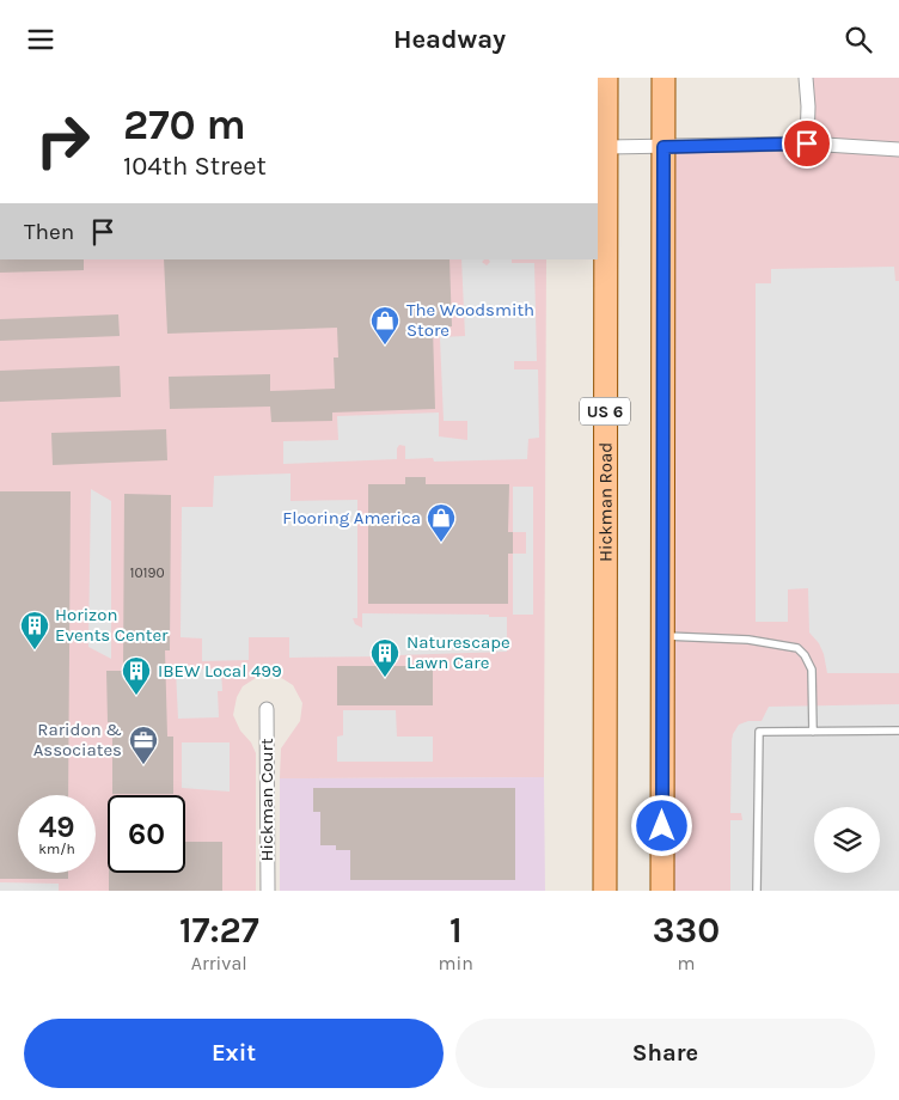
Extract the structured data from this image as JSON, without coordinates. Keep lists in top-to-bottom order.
{
  "streets": {
    "main road": ["US 6", "Hickman Road"],
    "street": ["Hickman Court"]
  },
  "places": {
    "shop": ["The Woodsmith Store", "Flooring America"],
    "building": ["Horizon Events Center", "Naturescape Lawn Care", "IBEW Local 499"],
    "office": ["Raridon & Associates"]
  },
  "house_numbers": ["10190"],
  "page": {
    "header": "Headway",
    "turn": ["270 m", "104th Street"],
    "then": "Then",
    "speed": "49 km/h",
    "limit": "60",
    "eta": [
      "17:27",
      "Arrival",
      "1",
      "min",
      "330",
      "m"
    ],
    "buttons": ["Exit", "Share"]
  }
}
